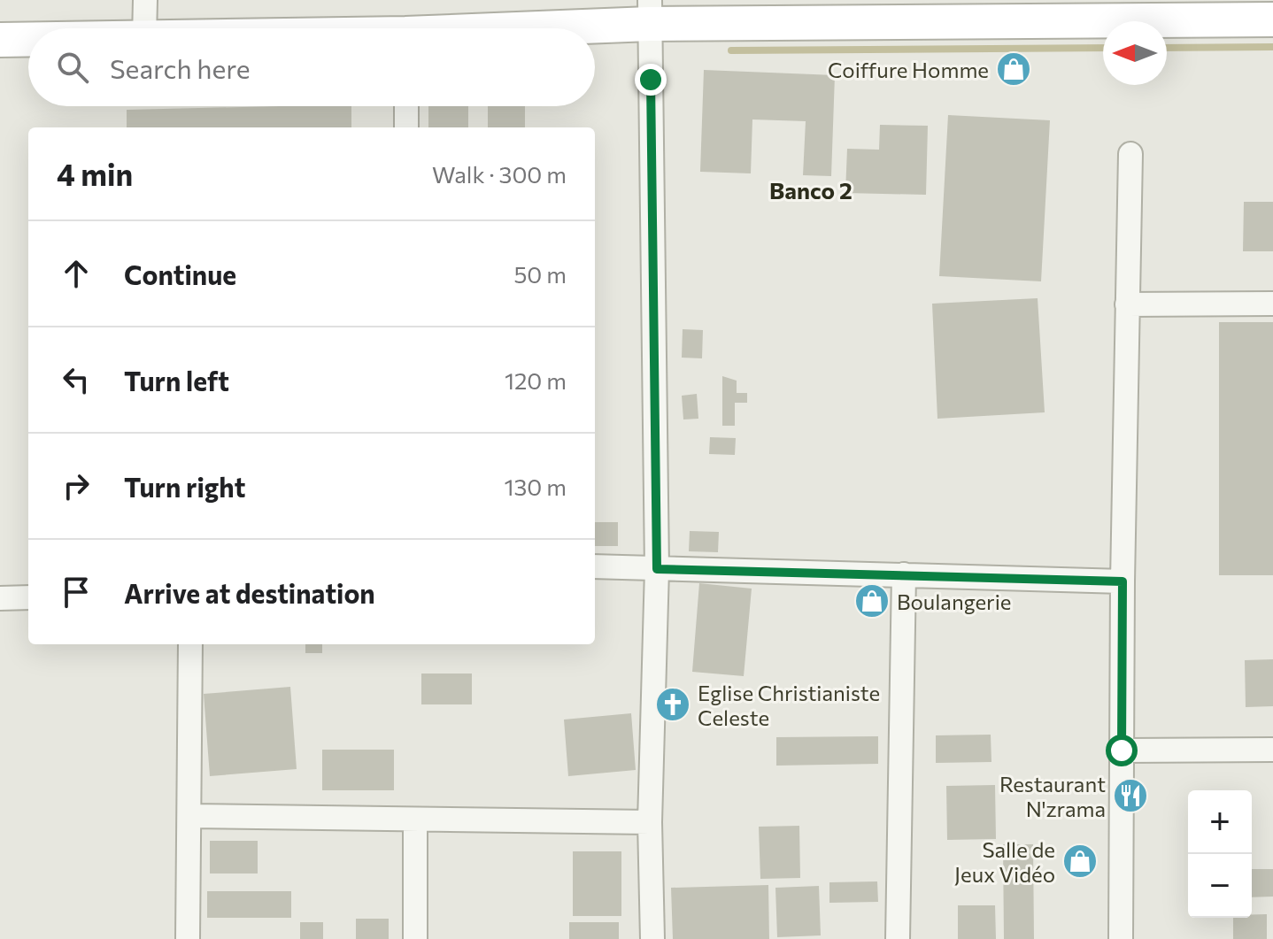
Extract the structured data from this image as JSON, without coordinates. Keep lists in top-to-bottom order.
{
  "districts": ["Banco 2"],
  "places": {
    "shop": ["Coiffure Homme", "Boulangerie", "Salle de Jeux Vidéo"],
    "church": ["Eglise Christianiste Celeste"],
    "restaurant": ["Restaurant N'zrama"]
  },
  "north": "left",
  "page": {
    "search": "Search here",
    "heading": ["4 min", "Walk · 300 m"],
    "list": [
      ["Continue", "50 m"],
      ["Turn left", "120 m"],
      ["Turn right", "130 m"],
      "Arrive at destination"
    ],
    "map_buttons": ["+", "−"]
  }
}
